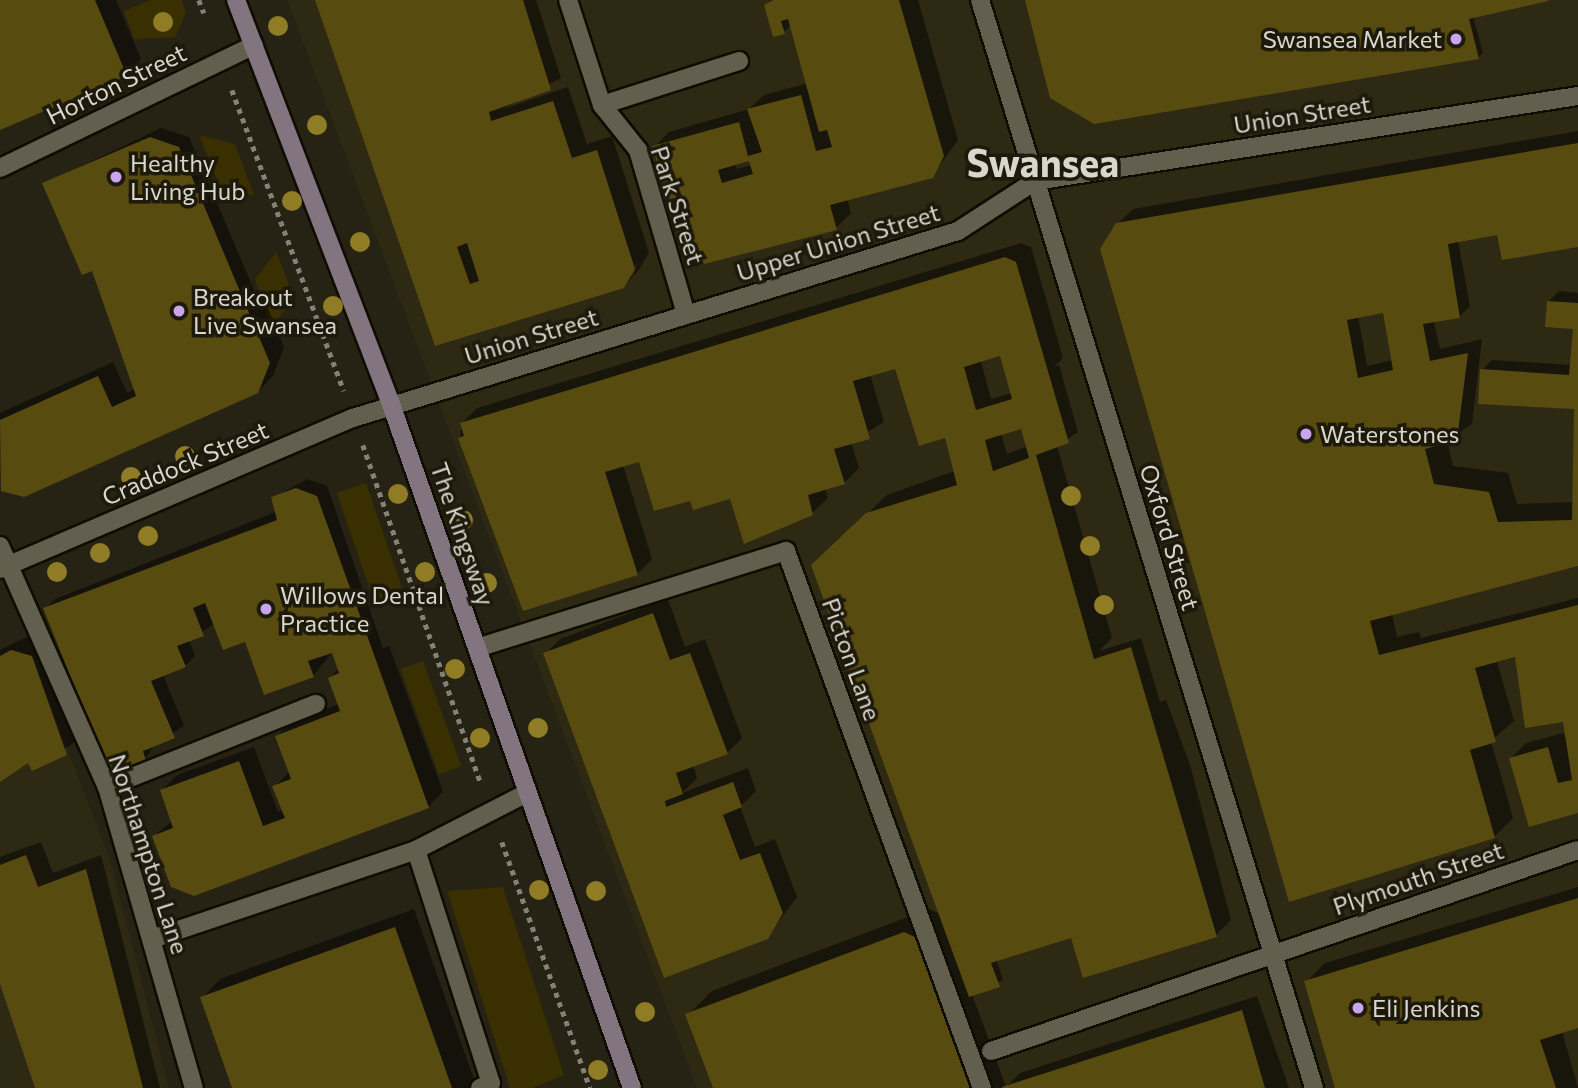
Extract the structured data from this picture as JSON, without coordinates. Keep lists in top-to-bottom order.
{
  "streets": {
    "street": [
      "Horton Street",
      "Union Street",
      "Park Street",
      "Upper Union Street",
      "Craddock Street",
      "The Kingsway",
      "Oxford Street",
      "Picton Lane",
      "Northampton Lane",
      "Plymouth Street"
    ]
  },
  "crossings": [
    ["Horton Street", "The Kingsway"],
    ["Union Street", "Park Street"],
    ["Union Street", "Upper Union Street"],
    ["Union Street", "Craddock Street"],
    ["Union Street", "The Kingsway"],
    ["Union Street", "Oxford Street"],
    ["Park Street", "Upper Union Street"],
    ["Upper Union Street", "Oxford Street"],
    ["Craddock Street", "The Kingsway"],
    ["Craddock Street", "Northampton Lane"],
    ["The Kingsway", "Picton Lane"],
    ["Oxford Street", "Plymouth Street"]
  ],
  "districts": ["Swansea"],
  "places": [
    "Swansea Market",
    "Healthy Living Hub",
    "Breakout Live Swansea",
    "Waterstones",
    "Willows Dental Practice",
    "Eli Jenkins"
  ]
}
